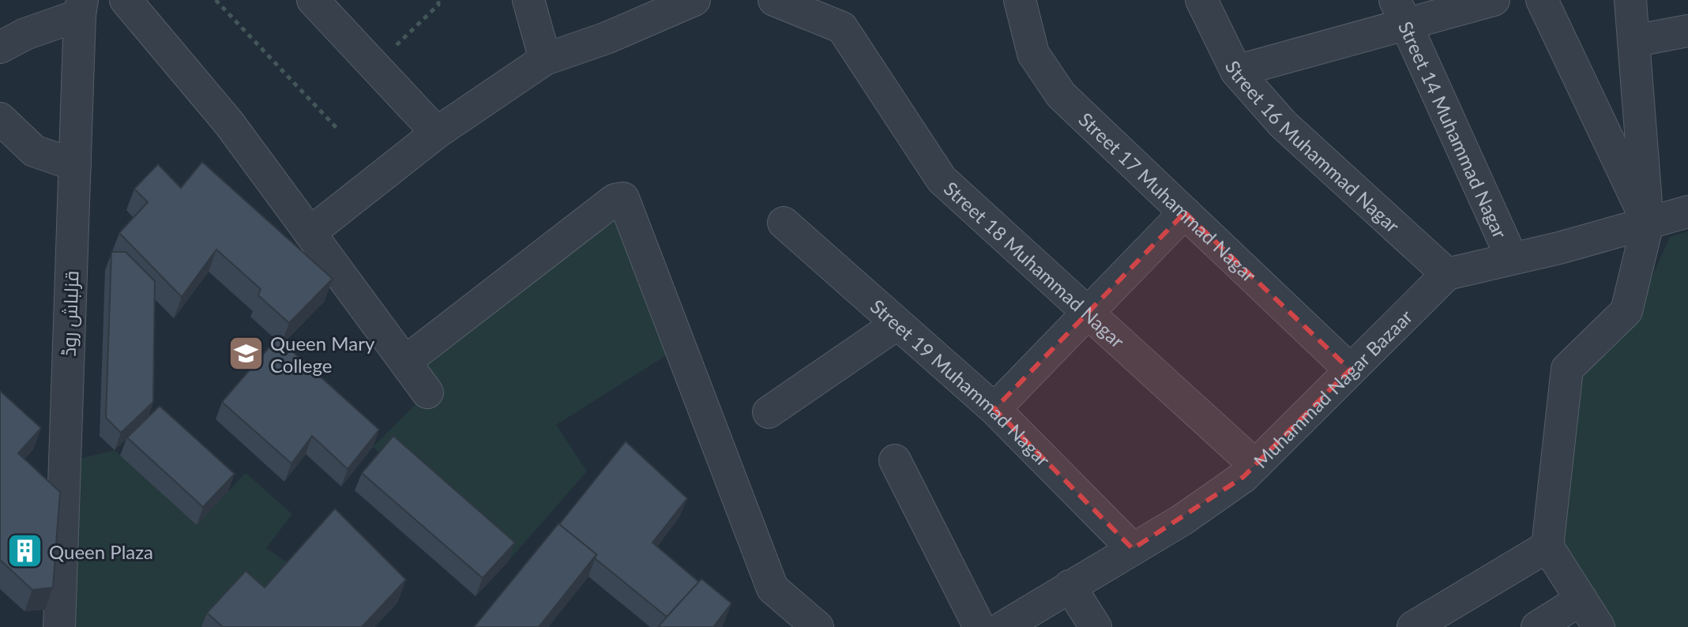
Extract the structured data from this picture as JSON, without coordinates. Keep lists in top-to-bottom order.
{
  "streets": {
    "street": [
      "Street 14 Muhammad Nagar",
      "Street 16 Muhammad Nagar",
      "Street 17 Muhammad Nagar",
      "Street 18 Muhammad Nagar",
      "قزلباش روڈ",
      "Street 19 Muhammad Nagar",
      "Muhammad Nagar Bazaar"
    ]
  },
  "crossings": [
    ["Street 16 Muhammad Nagar", "Muhammad Nagar Bazaar"],
    ["Street 17 Muhammad Nagar", "Muhammad Nagar Bazaar"],
    ["Street 18 Muhammad Nagar", "Muhammad Nagar Bazaar"],
    ["Street 19 Muhammad Nagar", "Muhammad Nagar Bazaar"]
  ],
  "places": {
    "school or university": ["Queen Mary College"],
    "building": ["Queen Plaza"]
  }
}
